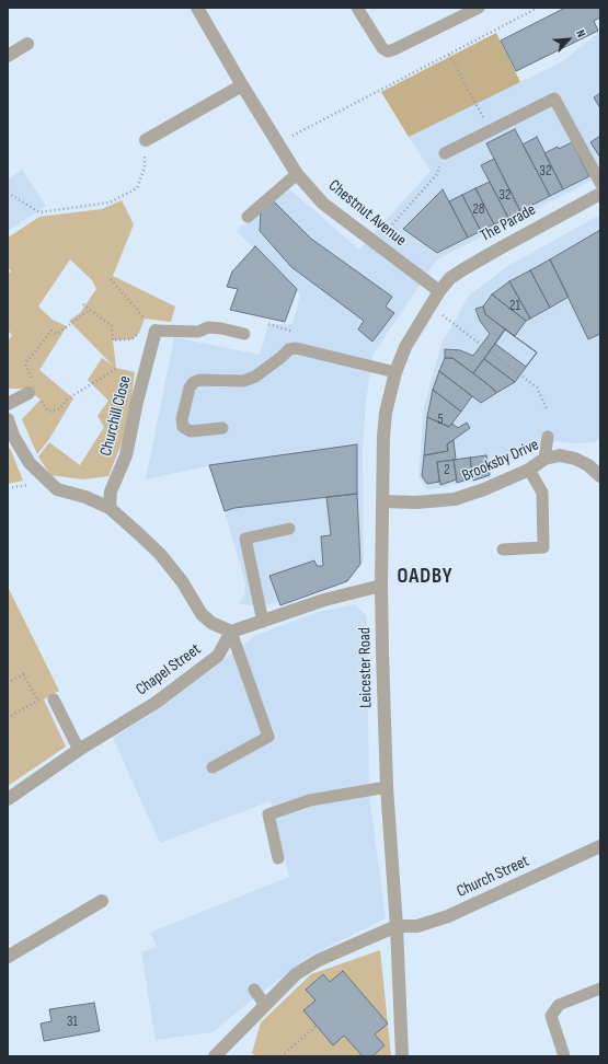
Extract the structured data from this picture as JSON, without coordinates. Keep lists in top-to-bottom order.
{
  "streets": {
    "street": [
      "Chestnut Avenue",
      "The Parade",
      "Churchill Close",
      "Brooksby Drive",
      "Leicester Road",
      "Chapel Street",
      "Church Street"
    ]
  },
  "crossings": [
    ["Chestnut Avenue", "The Parade"],
    ["Chestnut Avenue", "Leicester Road"],
    ["The Parade", "Leicester Road"],
    ["Brooksby Drive", "Leicester Road"],
    ["Leicester Road", "Church Street"]
  ],
  "districts": ["OADBY"],
  "house_numbers": [
    "32",
    "32",
    "28",
    "21",
    "5",
    "2",
    "31"
  ],
  "north": "top right"
}
